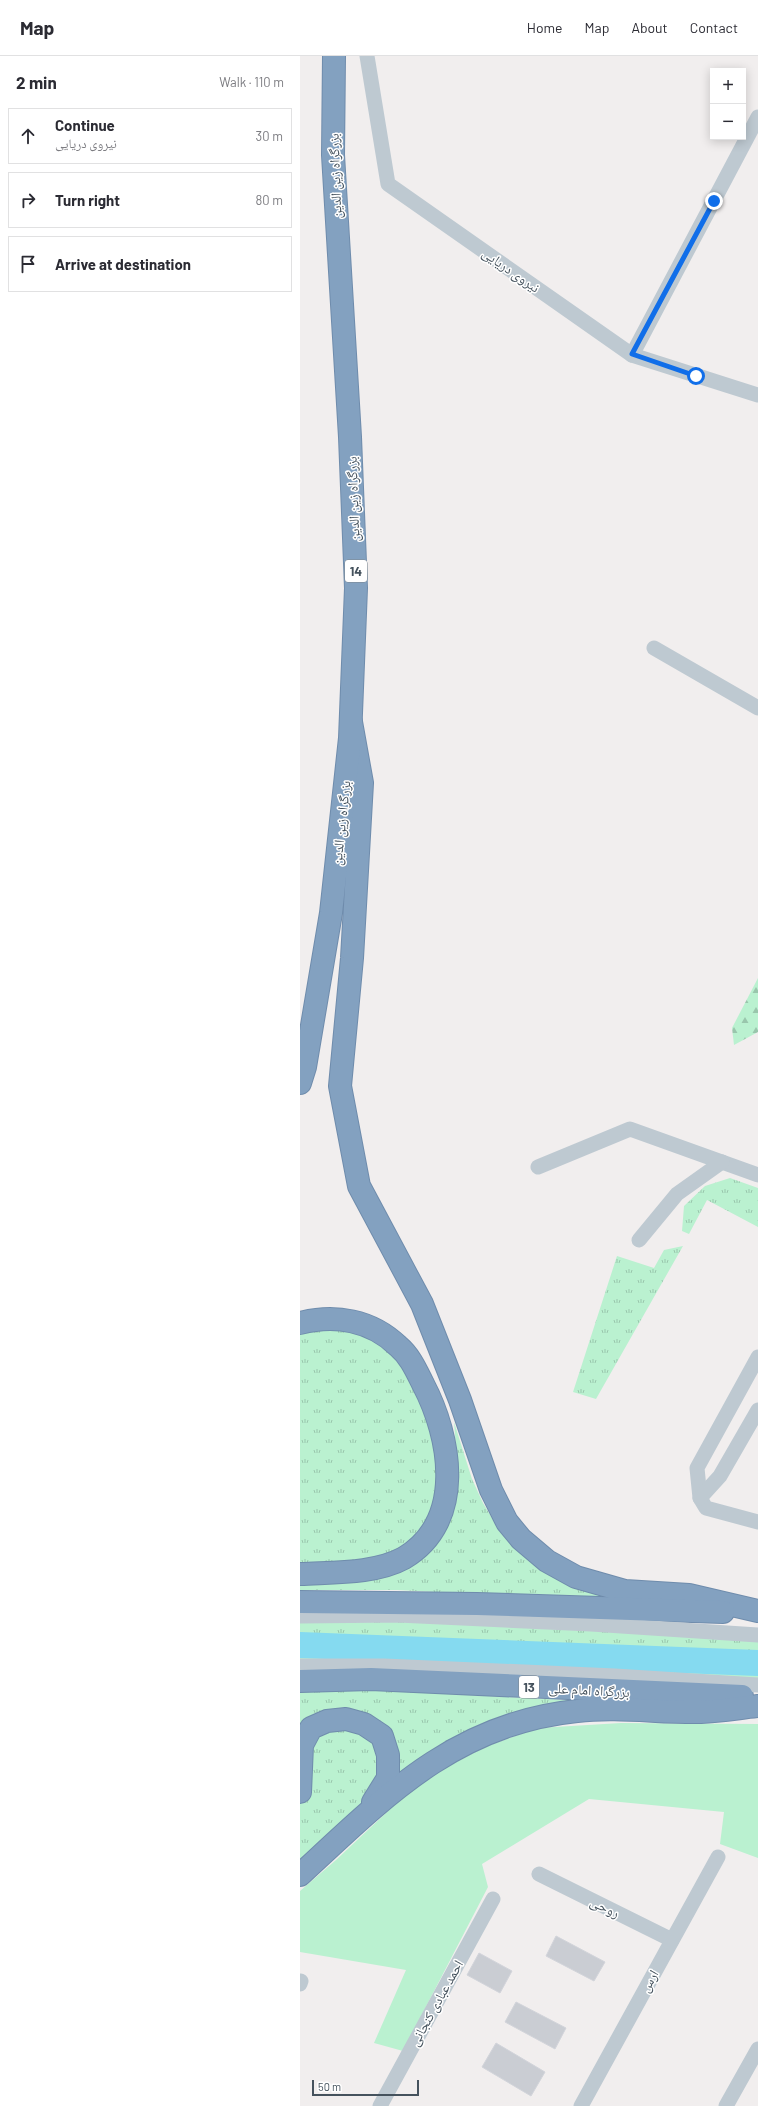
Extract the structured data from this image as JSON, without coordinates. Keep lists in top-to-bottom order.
{
  "streets": {
    "highway": [
      "بزرگراه زین الدین",
      "14",
      "13",
      "بزرگراه امام علی"
    ],
    "street": [
      "نیروی دریایی",
      "روحی",
      "ارس",
      "احمد عبادی کنجانی"
    ]
  },
  "crossings": [
    ["روحی", "ارس"]
  ],
  "scale_bar": "50 m",
  "page": {
    "header": "Map",
    "nav": [
      "Home",
      "Map",
      "About",
      "Contact"
    ],
    "heading": ["2 min", "Walk · 110 m"],
    "map_buttons": ["+", "−"],
    "list": [
      ["Continue", "نیروی دریایی", "30 m"],
      ["Turn right", "80 m"],
      "Arrive at destination"
    ],
    "scale": "50 m"
  }
}
